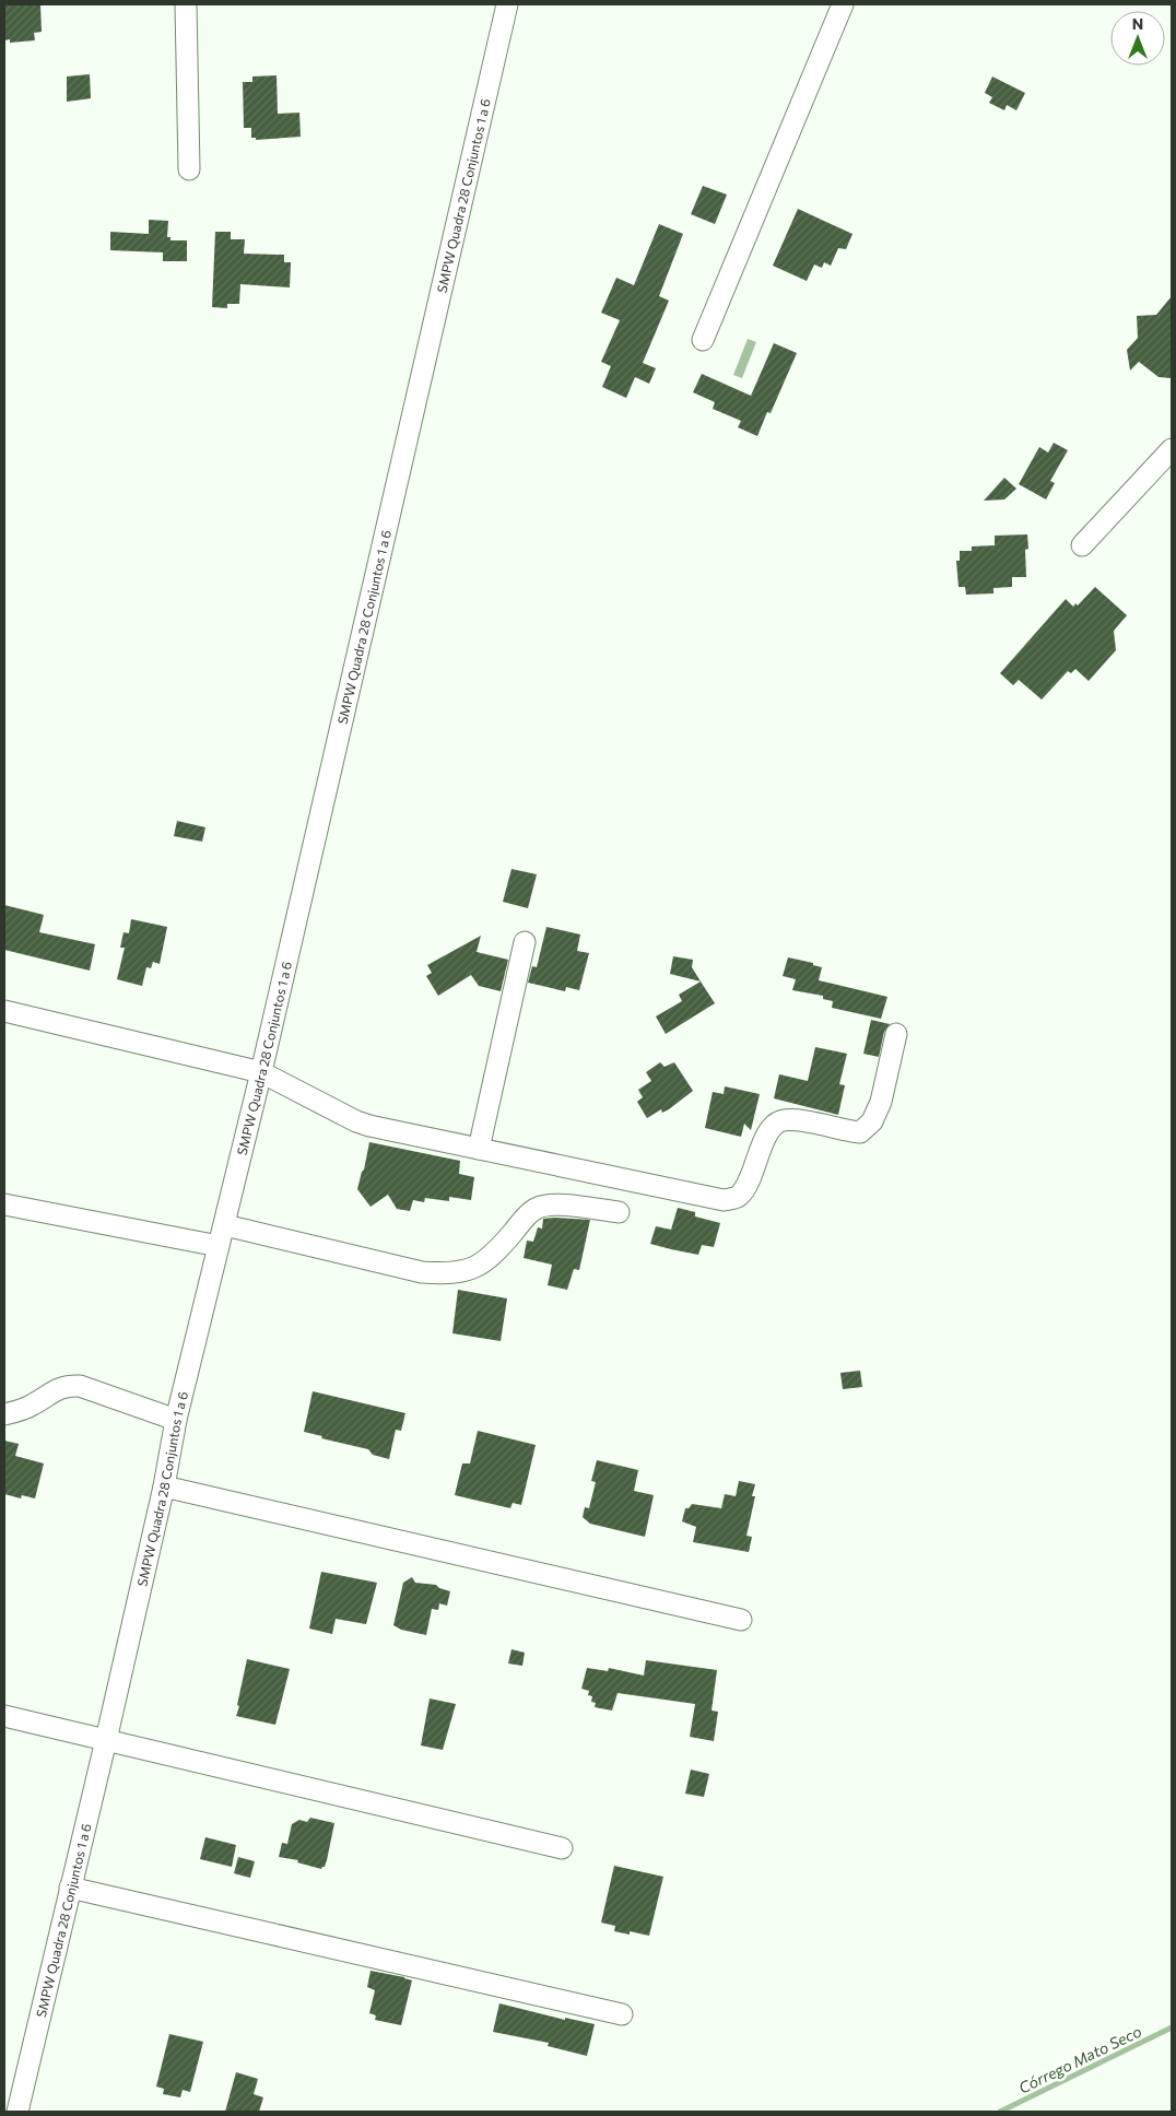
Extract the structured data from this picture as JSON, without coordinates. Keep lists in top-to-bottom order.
{
  "streets": {
    "street": ["SMPW Quadra 28 Conjuntos 1 a 6"]
  },
  "water": ["Córrego Mato Seco"],
  "north": "top"
}
